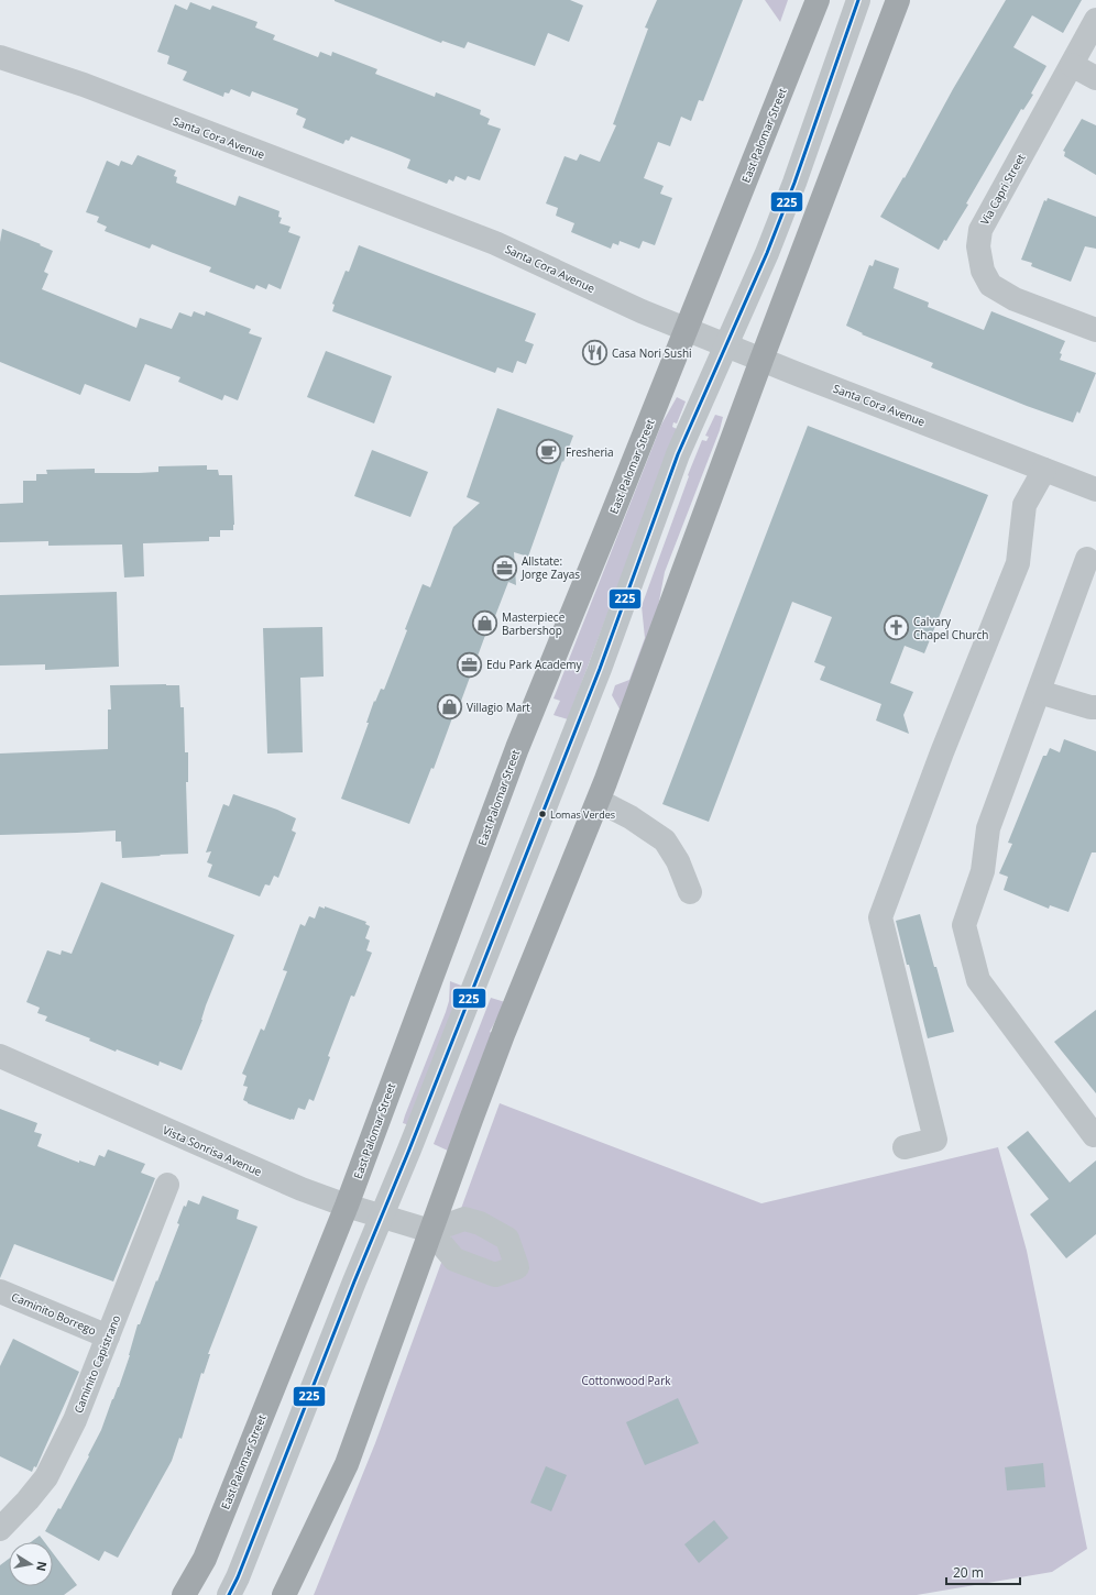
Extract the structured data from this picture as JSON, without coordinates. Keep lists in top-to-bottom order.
{
  "streets": {
    "main road": ["East Palomar Street"],
    "street": [
      "Santa Cora Avenue",
      "Via Capri Street",
      "Vista Sonrisa Avenue",
      "Caminito Borrego",
      "Caminito Capistrano"
    ]
  },
  "crossings": [
    ["East Palomar Street", "Santa Cora Avenue"],
    ["East Palomar Street", "Vista Sonrisa Avenue"],
    ["Caminito Borrego", "Caminito Capistrano"]
  ],
  "parks": ["Cottonwood Park"],
  "places": {
    "restaurant": ["Casa Nori Sushi"],
    "cafe": ["Fresheria"],
    "office": ["Allstate: Jorge Zayas", "Edu Park Academy"],
    "shop": ["Masterpiece Barbershop", "Villagio Mart"],
    "church": ["Calvary Chapel Church"],
    "other": ["Lomas Verdes"]
  },
  "lines": ["transit line 225"],
  "scale_bar": "20 m",
  "north": "right"
}
